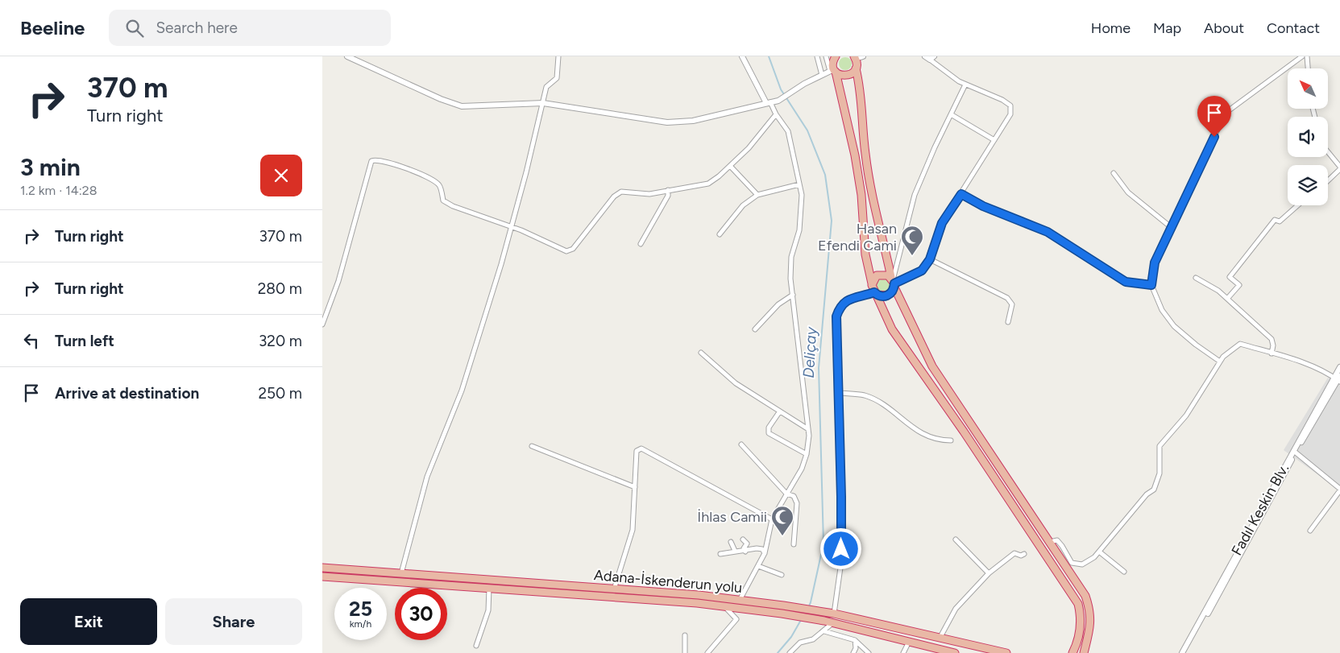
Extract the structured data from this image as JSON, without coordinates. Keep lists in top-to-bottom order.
{
  "streets": {
    "highway": ["Adana-İskenderun yolu"],
    "street": ["Fadıl Keskin Blv."]
  },
  "water": ["Deliçay"],
  "places": {
    "mosque": ["Hasan Efendi Cami", "İhlas Camii"]
  },
  "north": "top left",
  "page": {
    "header": "Beeline",
    "search": "Search here",
    "nav": [
      "Home",
      "Map",
      "About",
      "Contact"
    ],
    "turn": ["370 m", "Turn right"],
    "heading": ["3 min", "1.2 km · 14:28"],
    "list": [
      {
        "name": "Turn right",
        "value": "370 m"
      },
      {
        "name": "Turn right",
        "value": "280 m"
      },
      {
        "name": "Turn left",
        "value": "320 m"
      },
      {
        "name": "Arrive at destination",
        "value": "250 m"
      }
    ],
    "speed": "25 km/h",
    "limit": "30",
    "buttons": ["Exit", "Share"]
  }
}
